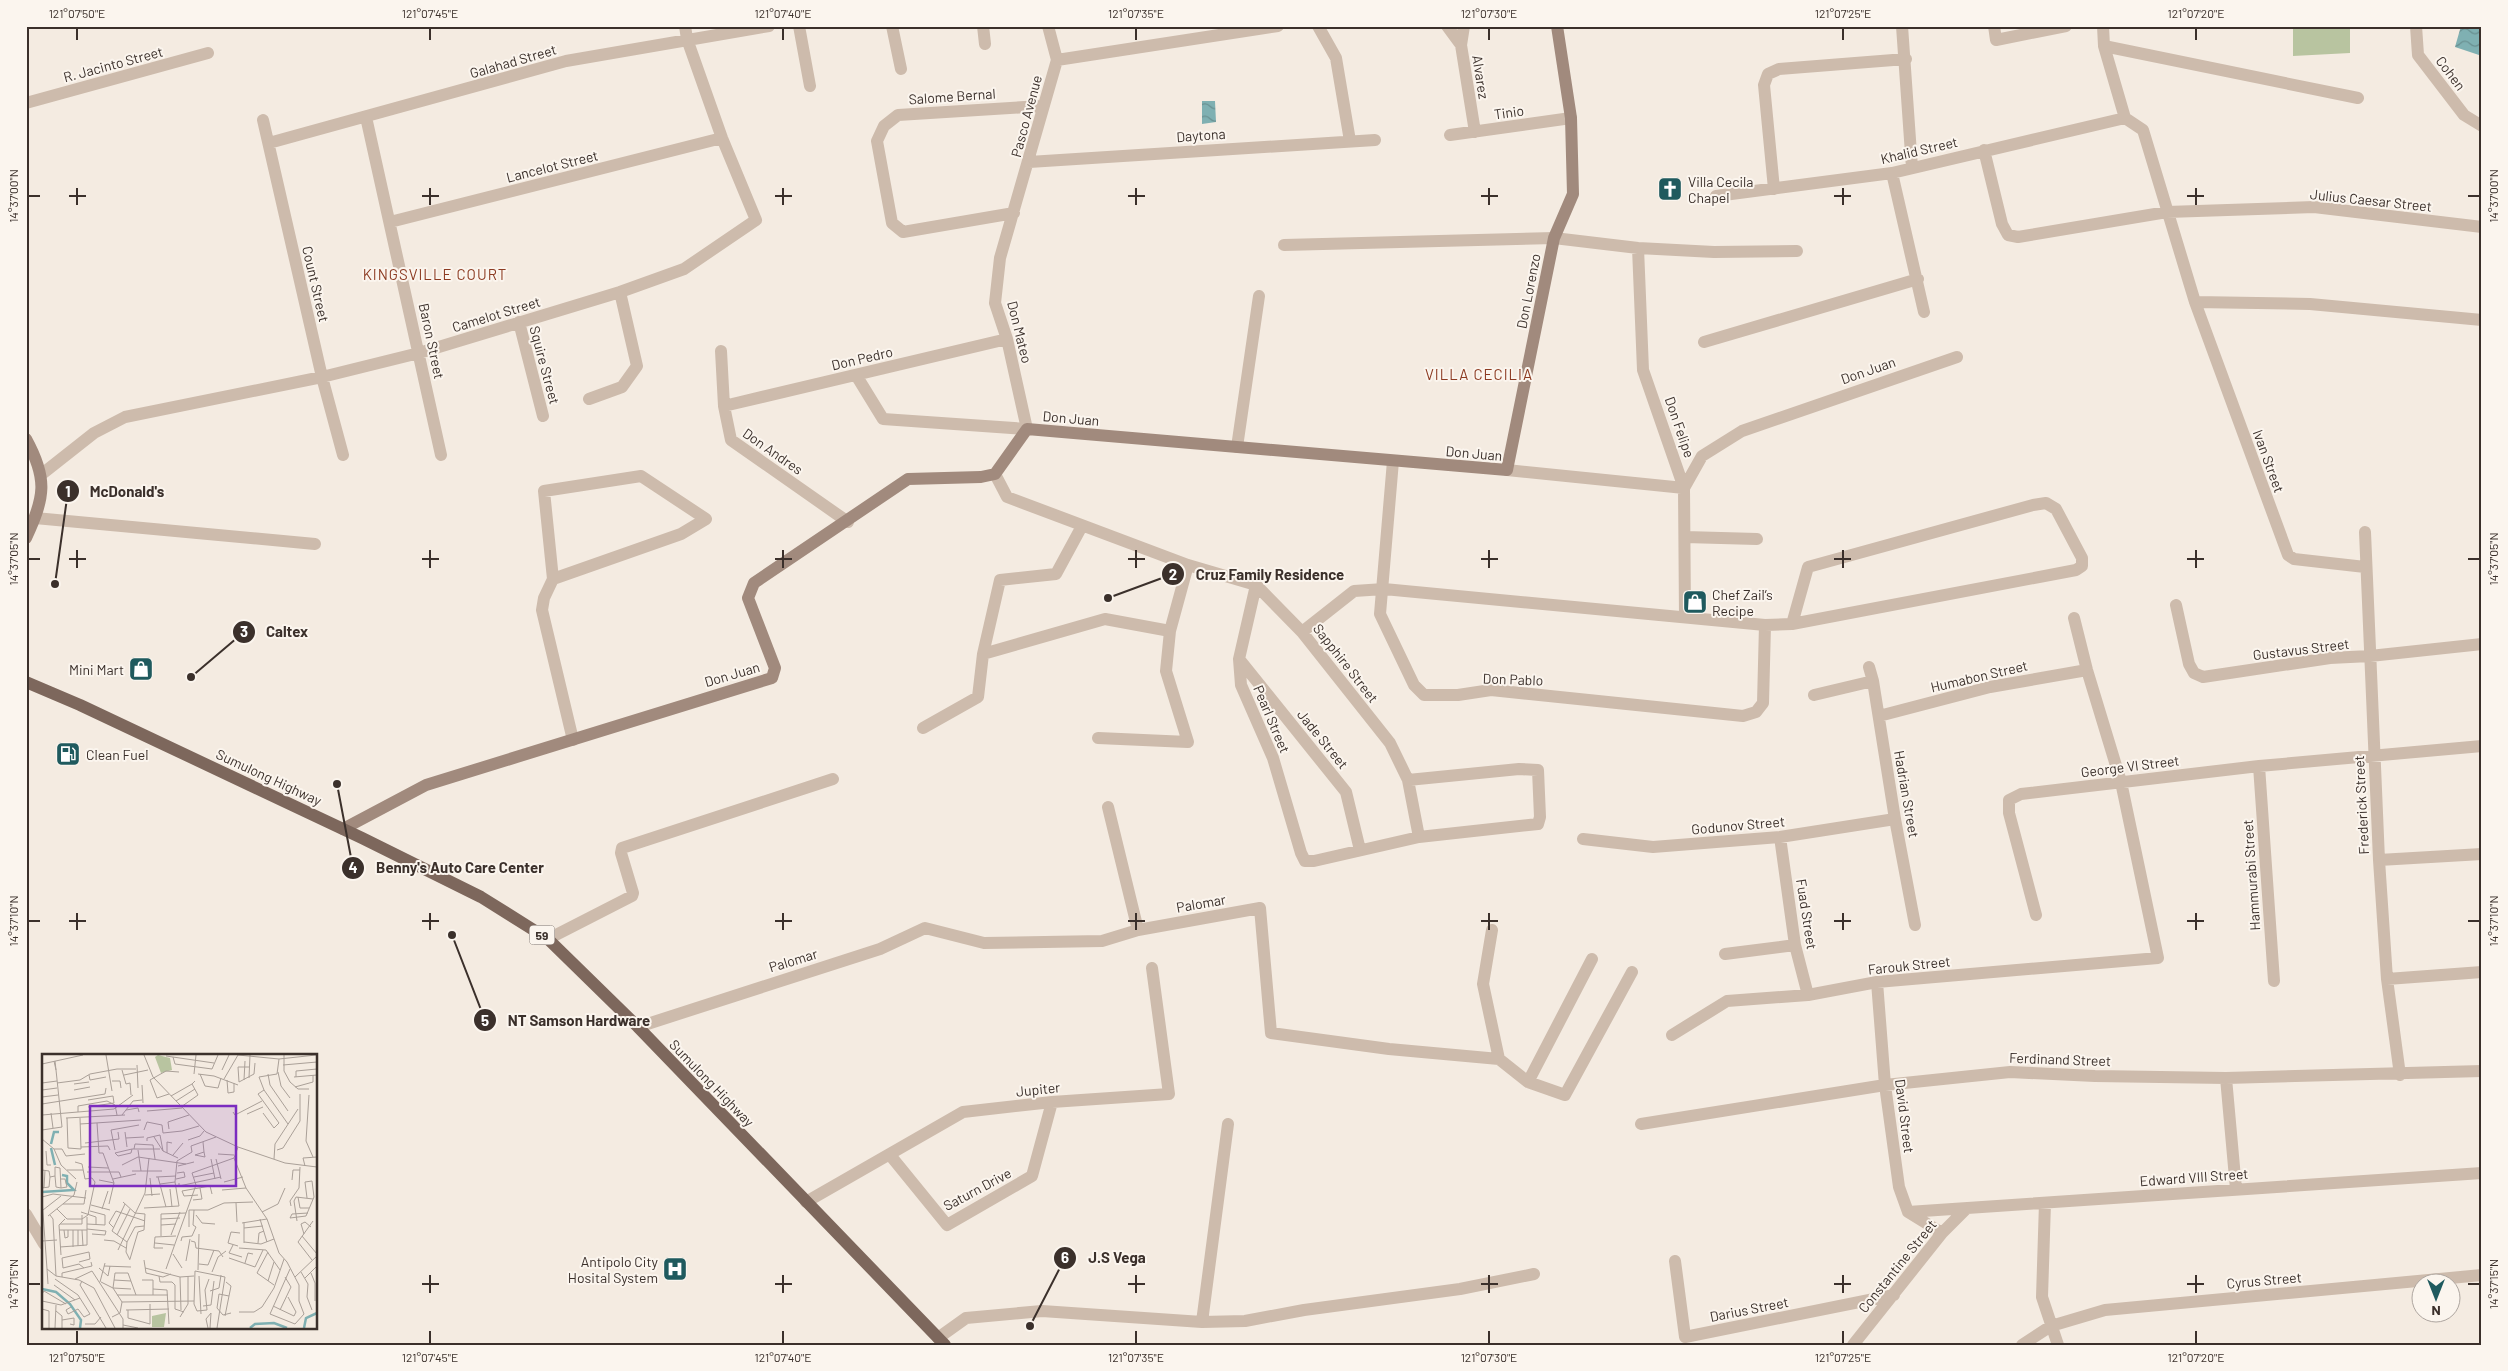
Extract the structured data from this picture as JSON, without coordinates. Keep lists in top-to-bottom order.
{
  "streets": {
    "main road": ["Sumulong Highway", "59"],
    "street": [
      "Galahad Street",
      "R. Jacinto Street",
      "Cohen",
      "Alvarez",
      "Salome Bernal",
      "Tinio",
      "Pasco Avenue",
      "Daytona",
      "Khalid Street",
      "Lancelot Street",
      "Julius Caesar Street",
      "Count Street",
      "Don Lorenzo",
      "Camelot Street",
      "Don Mateo",
      "Baron Street",
      "Don Pedro",
      "Squire Street",
      "Don Juan",
      "Don Felipe",
      "Don Andres",
      "Ivan Street",
      "Gustavus Street",
      "Sapphire Street",
      "Humabon Street",
      "Don Pablo",
      "Pearl Street",
      "Jade Street",
      "George VI Street",
      "Hadrian Street",
      "Frederick Street",
      "Godunov Street",
      "Hammurabi Street",
      "Palomar",
      "Fuad Street",
      "Farouk Street",
      "Ferdinand Street",
      "Jupiter",
      "David Street",
      "Edward VIII Street",
      "Saturn Drive",
      "Constantine Street",
      "Cyrus Street",
      "Darius Street"
    ]
  },
  "crossings": [
    ["Galahad Street", "Count Street"],
    ["Galahad Street", "Camelot Street"],
    ["Galahad Street", "Baron Street"],
    ["Alvarez", "Tinio"],
    ["Salome Bernal", "Pasco Avenue"],
    ["Salome Bernal", "Don Mateo"],
    ["Tinio", "Don Lorenzo"],
    ["Pasco Avenue", "Daytona"],
    ["Pasco Avenue", "Don Mateo"],
    ["Khalid Street", "Julius Caesar Street"],
    ["Lancelot Street", "Camelot Street"],
    ["Lancelot Street", "Baron Street"],
    ["Count Street", "Camelot Street"],
    ["Don Lorenzo", "Don Juan"],
    ["Camelot Street", "Baron Street"],
    ["Camelot Street", "Squire Street"],
    ["Don Mateo", "Don Pedro"],
    ["Don Mateo", "Don Juan"],
    ["Don Pedro", "Don Andres"],
    ["Don Juan", "Don Felipe"],
    ["Don Juan", "Don Andres"],
    ["Don Juan", "Sapphire Street"],
    ["Don Juan", "Don Pablo"],
    ["Don Juan", "Sumulong Highway"],
    ["Ivan Street", "Frederick Street"],
    ["Gustavus Street", "Frederick Street"],
    ["Sapphire Street", "Pearl Street"],
    ["Humabon Street", "Hadrian Street"],
    ["Pearl Street", "Jade Street"],
    ["George VI Street", "Frederick Street"],
    ["George VI Street", "Hammurabi Street"],
    ["George VI Street", "Farouk Street"],
    ["Sumulong Highway", "Palomar"],
    ["Sumulong Highway", "Jupiter"],
    ["Hadrian Street", "Godunov Street"],
    ["Frederick Street", "Ferdinand Street"],
    ["Godunov Street", "Fuad Street"],
    ["Fuad Street", "Farouk Street"],
    ["Farouk Street", "David Street"],
    ["Ferdinand Street", "David Street"],
    ["Jupiter", "Saturn Drive"],
    ["David Street", "Edward VIII Street"],
    ["Edward VIII Street", "Constantine Street"],
    ["Constantine Street", "Darius Street"]
  ],
  "districts": ["KINGSVILLE COURT", "VILLA CECILIA"],
  "places": {
    "church": ["Villa Cecila Chapel"],
    "other": [
      "McDonald's",
      "Cruz Family Residence",
      "Caltex",
      "Benny's Auto Care Center",
      "NT Samson Hardware",
      "J.S Vega"
    ],
    "shop": ["Chef Zail’s Recipe", "Mini Mart"],
    "fuel station": ["Clean Fuel"],
    "hospital": ["Antipolo City Hosital System"]
  },
  "north": "bottom",
  "coordinates": [
    "121°07'50\"E",
    "121°07'45\"E",
    "121°07'40\"E",
    "121°07'35\"E",
    "121°07'30\"E",
    "121°07'25\"E",
    "121°07'20\"E",
    "14°37'00\"N",
    "14°37'05\"N",
    "14°37'10\"N",
    "14°37'15\"N"
  ]
}
